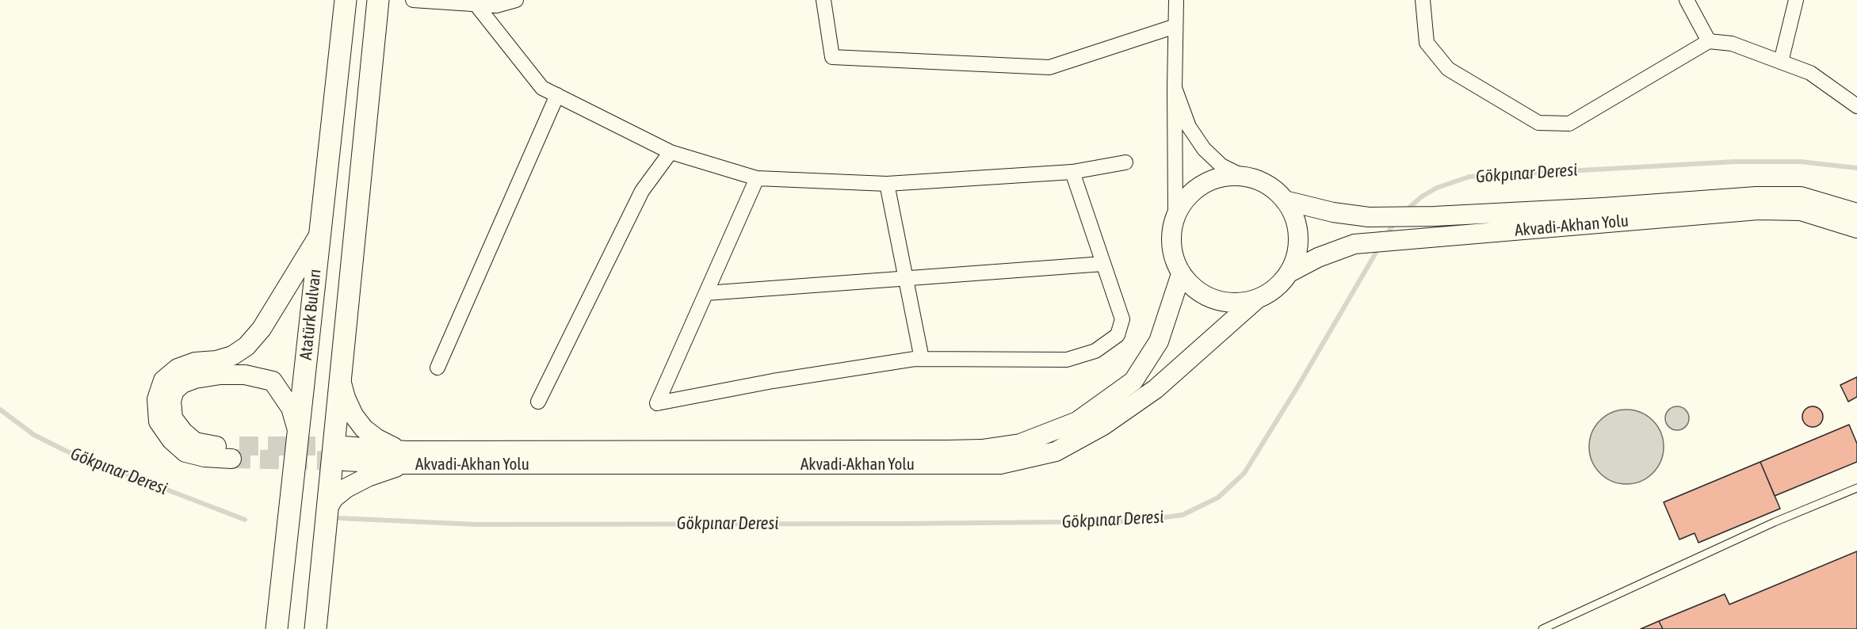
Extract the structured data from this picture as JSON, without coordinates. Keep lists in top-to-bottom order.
{
  "streets": {
    "main road": ["Akvadi-Akhan Yolu", "Atatürk Bulvarı"]
  },
  "water": ["Gökpınar Deresi"]
}
